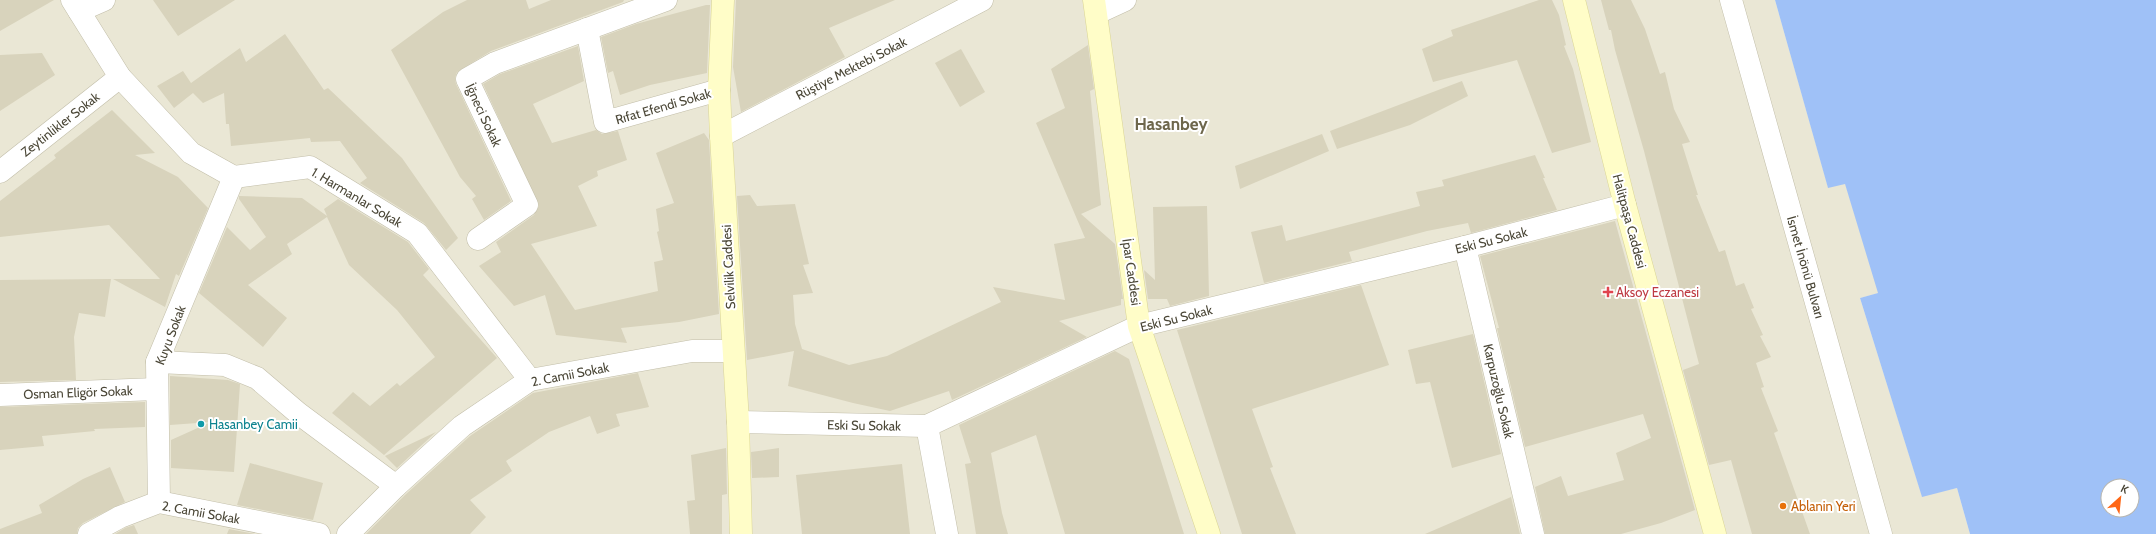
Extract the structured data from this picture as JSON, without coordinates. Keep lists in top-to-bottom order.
{
  "streets": {
    "main road": ["Halitpaşa Caddesi", "Selvilik Caddesi", "İpar Caddesi"],
    "street": [
      "Rüştiye Mektebi Sokak",
      "Rıfat Efendi Sokak",
      "İğneci Sokak",
      "Zeytinlikler Sokak",
      "1. Harmanlar Sokak",
      "Eski Su Sokak",
      "İsmet İnönü Bulvarı",
      "Kuyu Sokak",
      "2. Camii Sokak",
      "Karpuzoğlu Sokak",
      "Osman Eligör Sokak"
    ]
  },
  "crossings": [
    ["Rüştiye Mektebi Sokak", "Selvilik Caddesi"],
    ["Rıfat Efendi Sokak", "İğneci Sokak"],
    ["Rıfat Efendi Sokak", "Selvilik Caddesi"],
    ["1. Harmanlar Sokak", "Kuyu Sokak"],
    ["1. Harmanlar Sokak", "2. Camii Sokak"],
    ["Halitpaşa Caddesi", "Eski Su Sokak"],
    ["Eski Su Sokak", "Selvilik Caddesi"],
    ["Eski Su Sokak", "İpar Caddesi"],
    ["Eski Su Sokak", "Karpuzoğlu Sokak"],
    ["Selvilik Caddesi", "2. Camii Sokak"],
    ["Kuyu Sokak", "2. Camii Sokak"],
    ["Kuyu Sokak", "Osman Eligör Sokak"]
  ],
  "districts": ["Hasanbey"],
  "places": {
    "health": ["Aksoy Eczanesi"],
    "other": ["Hasanbey Camii", "Ablanin Yeri"]
  },
  "north": "top right"
}
